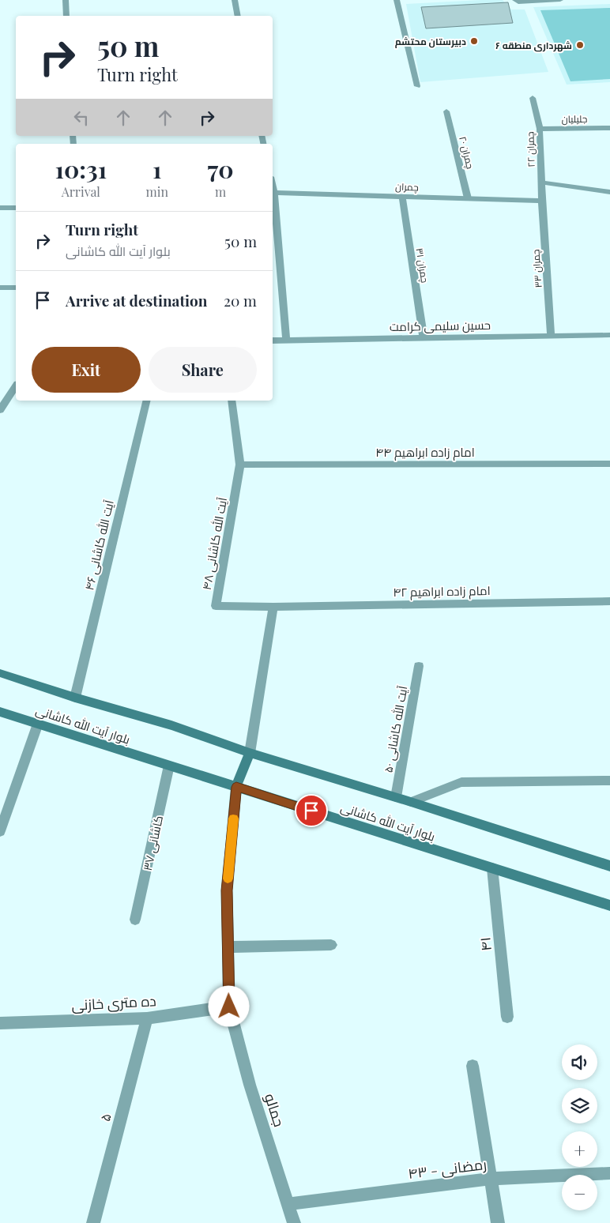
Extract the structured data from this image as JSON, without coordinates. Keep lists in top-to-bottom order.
{
  "streets": {
    "main road": ["بلوار آیت الله کاشانی"],
    "street": [
      "جلیلیان",
      "چمران ۲۲",
      "چمران ۲۰",
      "چمران",
      "چمران ۳۱",
      "چمران ۳۳",
      "حسین سلیمی کرامت",
      "امام زاده ابراهیم ۴۴",
      "آیت الله کاشانی ۴۸",
      "آیت الله کاشانی ۴۶",
      "امام زاده ابراهیم ۴۲",
      "آیت الله کاشانی ۵۰",
      "کاشانی ۳۷",
      "۴۱",
      "ده متری خازنی",
      "جمالو",
      "۵",
      "رمضانی - ۴۳"
    ]
  },
  "crossings": [
    ["جلیلیان", "چمران ۲۲"],
    ["چمران ۲۲", "چمران"],
    ["چمران ۲۲", "چمران ۳۳"],
    ["چمران ۲۰", "چمران"],
    ["چمران", "چمران ۳۱"],
    ["چمران", "چمران ۳۳"],
    ["چمران ۳۱", "حسین سلیمی کرامت"],
    ["چمران ۳۳", "حسین سلیمی کرامت"],
    ["امام زاده ابراهیم ۴۴", "آیت الله کاشانی ۴۸"],
    ["آیت الله کاشانی ۴۸", "امام زاده ابراهیم ۴۲"],
    ["آیت الله کاشانی ۴۶", "بلوار آیت الله کاشانی"],
    ["بلوار آیت الله کاشانی", "آیت الله کاشانی ۵۰"],
    ["بلوار آیت الله کاشانی", "کاشانی ۳۷"],
    ["بلوار آیت الله کاشانی", "۴۱"],
    ["بلوار آیت الله کاشانی", "جمالو"],
    ["ده متری خازنی", "جمالو"],
    ["ده متری خازنی", "۵"],
    ["جمالو", "رمضانی - ۴۳"]
  ],
  "places": ["دبیرستان محتشم", "شهرداری منطقه ۶"],
  "page": {
    "turn": ["50 m", "Turn right"],
    "eta": [
      "10:31",
      "Arrival",
      "1",
      "min",
      "70",
      "m"
    ],
    "list": [
      {
        "name": "Turn right",
        "note": "بلوار آیت الله کاشانی",
        "value": "50 m"
      },
      {
        "name": "Arrive at destination",
        "value": "20 m"
      }
    ],
    "buttons": ["Exit", "Share"],
    "map_buttons": ["+", "−"]
  }
}
